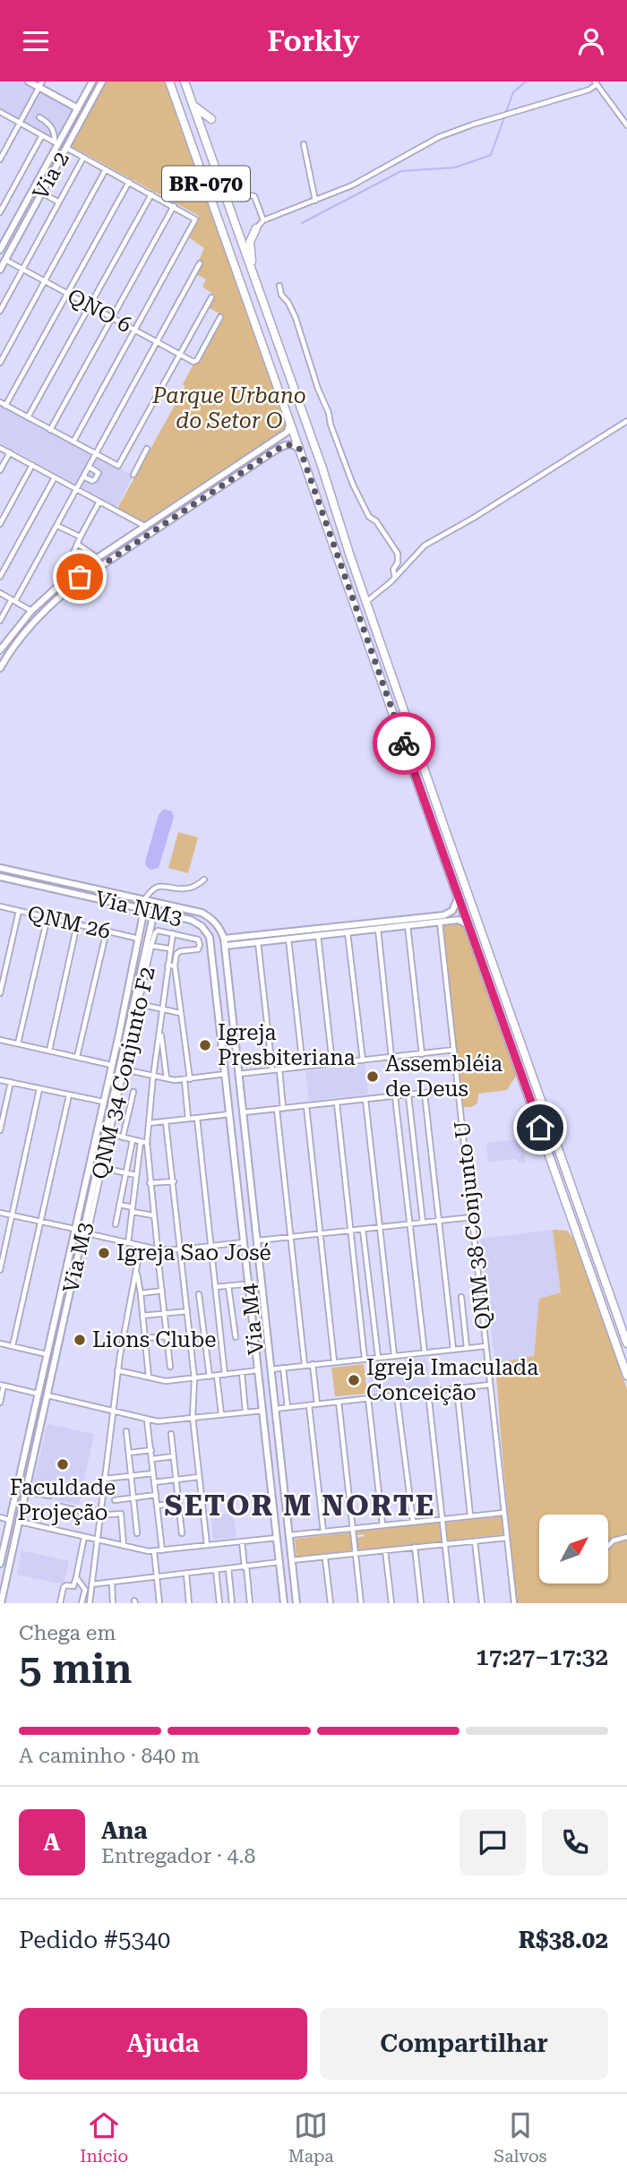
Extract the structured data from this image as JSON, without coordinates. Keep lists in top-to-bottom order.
{
  "streets": {
    "highway": ["BR-070"],
    "main road": [
      "Via 2",
      "Via NM3",
      "Via M3",
      "Via M4"
    ],
    "street": [
      "QNO 6",
      "QNM 26",
      "QNM 34 Conjunto F2",
      "QNM 38 Conjunto U"
    ]
  },
  "crossings": [
    ["Via 2", "QNO 6"],
    ["Via NM3", "Via M3"],
    ["Via NM3", "Via M4"],
    ["QNM 34 Conjunto F2", "Via M3"]
  ],
  "districts": ["SETOR M NORTE"],
  "parks": ["Parque Urbano do Setor O"],
  "places": [
    "Igreja Presbiteriana",
    "Assembléia de Deus",
    "Igreja Sao José",
    "Lions Clube",
    "Igreja Imaculada Conceição",
    "Faculdade Projeção"
  ],
  "north": "top right",
  "page": {
    "header": "Forkly",
    "heading": ["5 min", "Chega em", "17:27–17:32"],
    "panel": [
      "Ana",
      "Entregador · 4.8",
      "Pedido #5340",
      "R$38.02"
    ],
    "bar": "A caminho · 840 m",
    "round": "A",
    "buttons": ["Ajuda", "Compartilhar"],
    "tabs": ["Início", "Mapa", "Salvos"]
  }
}
